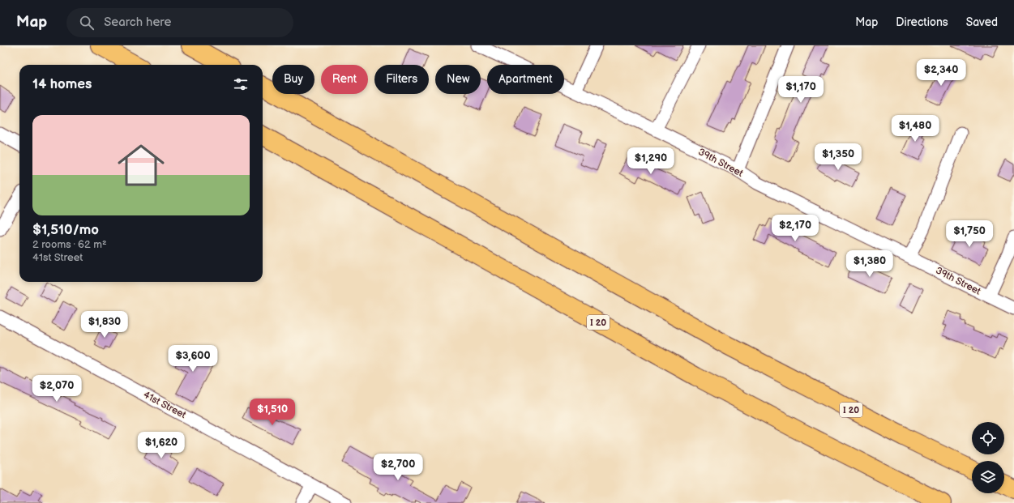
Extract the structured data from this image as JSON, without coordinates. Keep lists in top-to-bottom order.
{
  "streets": {
    "highway": ["I 20"],
    "street": ["39th Street", "41st Street"]
  },
  "page": {
    "header": "Map",
    "search": "Search here",
    "nav": ["Map", "Directions", "Saved"],
    "price": [
      "$2,340",
      "$1,170",
      "$1,480",
      "$1,350",
      "$1,290",
      "$2,170",
      "$1,750",
      "$1,380",
      "$1,830",
      "$3,600",
      "$2,070",
      "$1,510",
      "$1,620",
      "$2,700"
    ],
    "chip": [
      "Buy",
      "Rent",
      "Filters",
      "New",
      "Apartment"
    ],
    "heading": "14 homes",
    "list": [
      {
        "name": "$1,510/mo",
        "note": "2 rooms · 62 m² · 41st Street"
      }
    ]
  }
}
